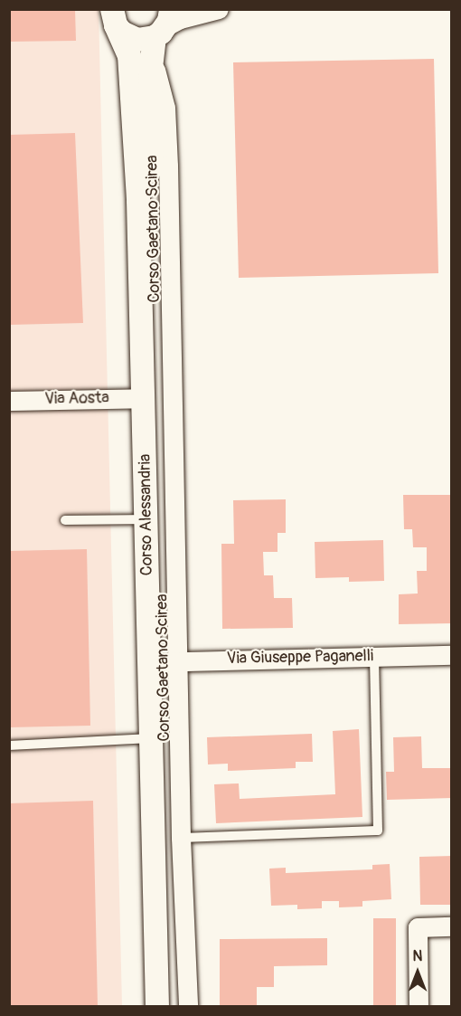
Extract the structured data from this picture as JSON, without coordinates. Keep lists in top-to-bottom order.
{
  "streets": {
    "street": [
      "Corso Gaetano Scirea",
      "Via Aosta",
      "Corso Alessandria",
      "Via Giuseppe Paganelli"
    ]
  },
  "crossings": [
    ["Corso Gaetano Scirea", "Corso Alessandria"],
    ["Corso Gaetano Scirea", "Via Giuseppe Paganelli"],
    ["Via Aosta", "Corso Alessandria"],
    ["Corso Alessandria", "Via Giuseppe Paganelli"]
  ],
  "north": "top"
}
